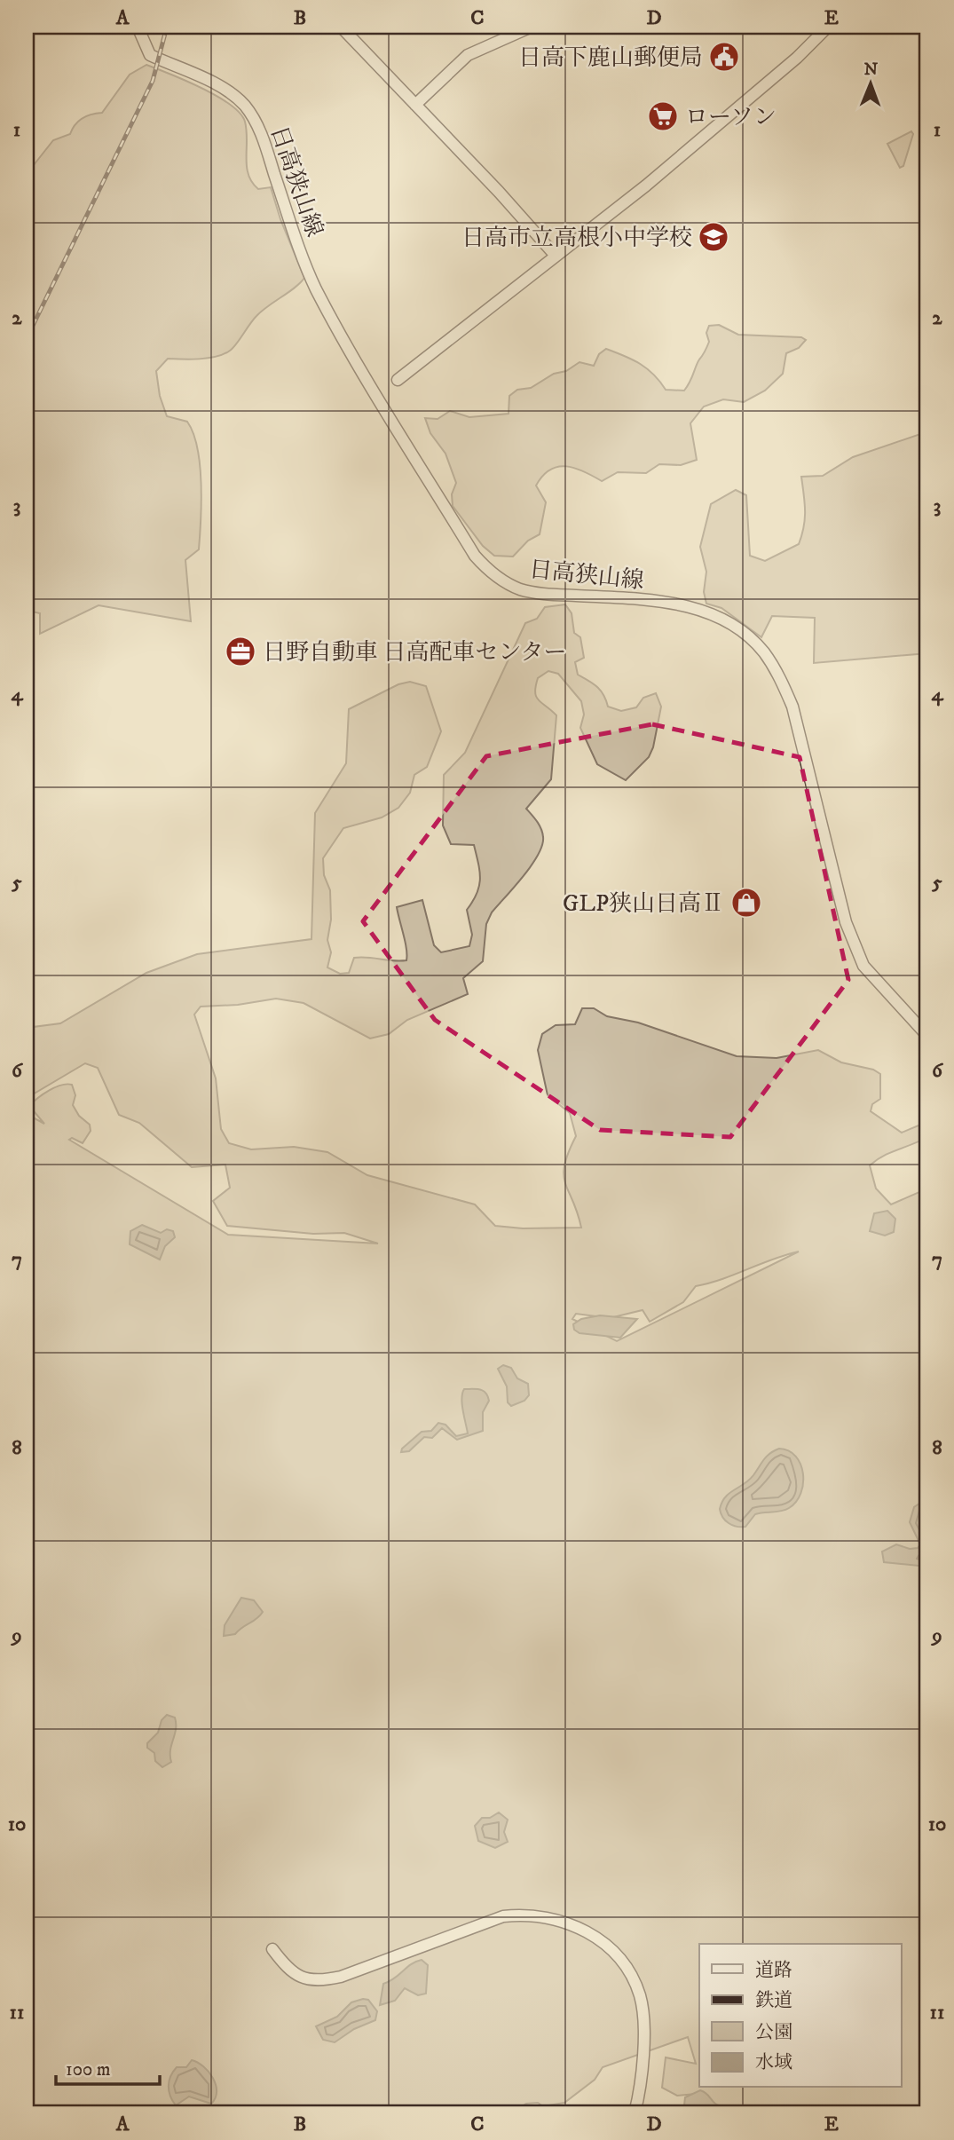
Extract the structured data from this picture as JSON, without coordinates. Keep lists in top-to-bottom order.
{
  "streets": {
    "street": ["日高狭山線"]
  },
  "places": {
    "public building": ["日高下鹿山郵便局"],
    "supermarket": ["ローソン"],
    "school or university": ["日高市立高根小中学校"],
    "office": ["日野自動車 日高配車センター"],
    "shop": ["GLP狭山日高Ⅱ"]
  },
  "legend": [
    "道路",
    "鉄道",
    "公園",
    "水域"
  ],
  "scale_bar": "100 m",
  "north": "top",
  "grid": {
    "columns": [
      "A",
      "B",
      "C",
      "D",
      "E"
    ],
    "rows": [
      "1",
      "2",
      "3",
      "4",
      "5",
      "6",
      "7",
      "8",
      "9",
      "10",
      "11"
    ]
  }
}
